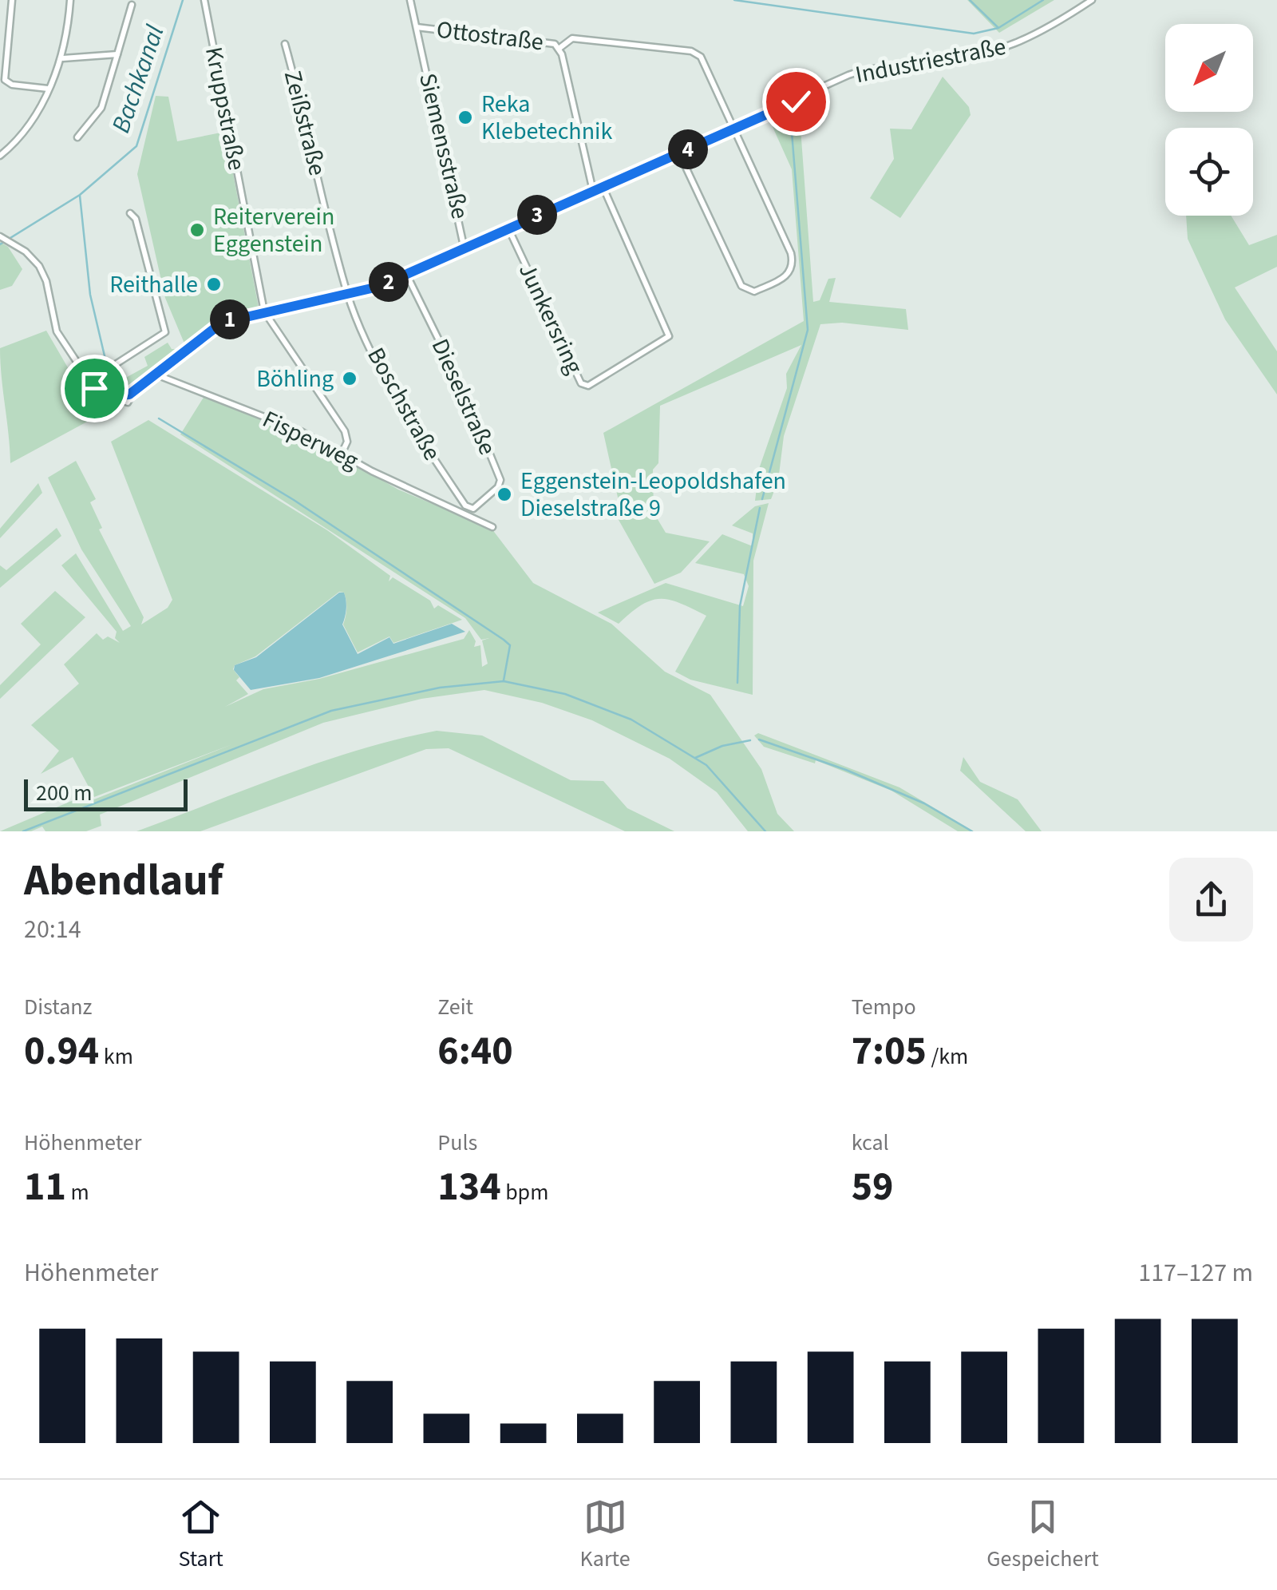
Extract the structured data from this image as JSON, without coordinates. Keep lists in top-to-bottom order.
{
  "streets": {
    "street": [
      "Ottostraße",
      "Industriestraße",
      "Kruppstraße",
      "Zeißstraße",
      "Siemensstraße",
      "Junkersring",
      "Dieselstraße",
      "Boschstraße",
      "Fisperweg"
    ]
  },
  "crossings": [
    ["Ottostraße", "Industriestraße"],
    ["Ottostraße", "Siemensstraße"],
    ["Industriestraße", "Kruppstraße"],
    ["Industriestraße", "Zeißstraße"],
    ["Industriestraße", "Siemensstraße"],
    ["Industriestraße", "Junkersring"],
    ["Industriestraße", "Dieselstraße"],
    ["Industriestraße", "Boschstraße"],
    ["Industriestraße", "Fisperweg"],
    ["Zeißstraße", "Boschstraße"],
    ["Dieselstraße", "Boschstraße"]
  ],
  "water": ["Bachkanal"],
  "places": [
    "Reka Klebetechnik",
    "Reiterverein Eggenstein",
    "Reithalle",
    "Böhling",
    "Eggenstein-Leopoldshafen Dieselstraße 9"
  ],
  "scale_bar": "200 m",
  "north": "bottom left",
  "page": {
    "pins": [
      "4",
      "3",
      "2",
      "1"
    ],
    "scale": "200 m",
    "heading": ["Abendlauf", "20:14"],
    "stats": [
      ["Distanz", "0.94 km"],
      ["Zeit", "6:40"],
      ["Tempo", "7:05 /km"],
      ["Höhenmeter", "11 m"],
      ["Puls", "134 bpm"],
      ["kcal", "59"]
    ],
    "chart": ["Höhenmeter", "117–127 m"],
    "tabs": ["Start", "Karte", "Gespeichert"]
  }
}
